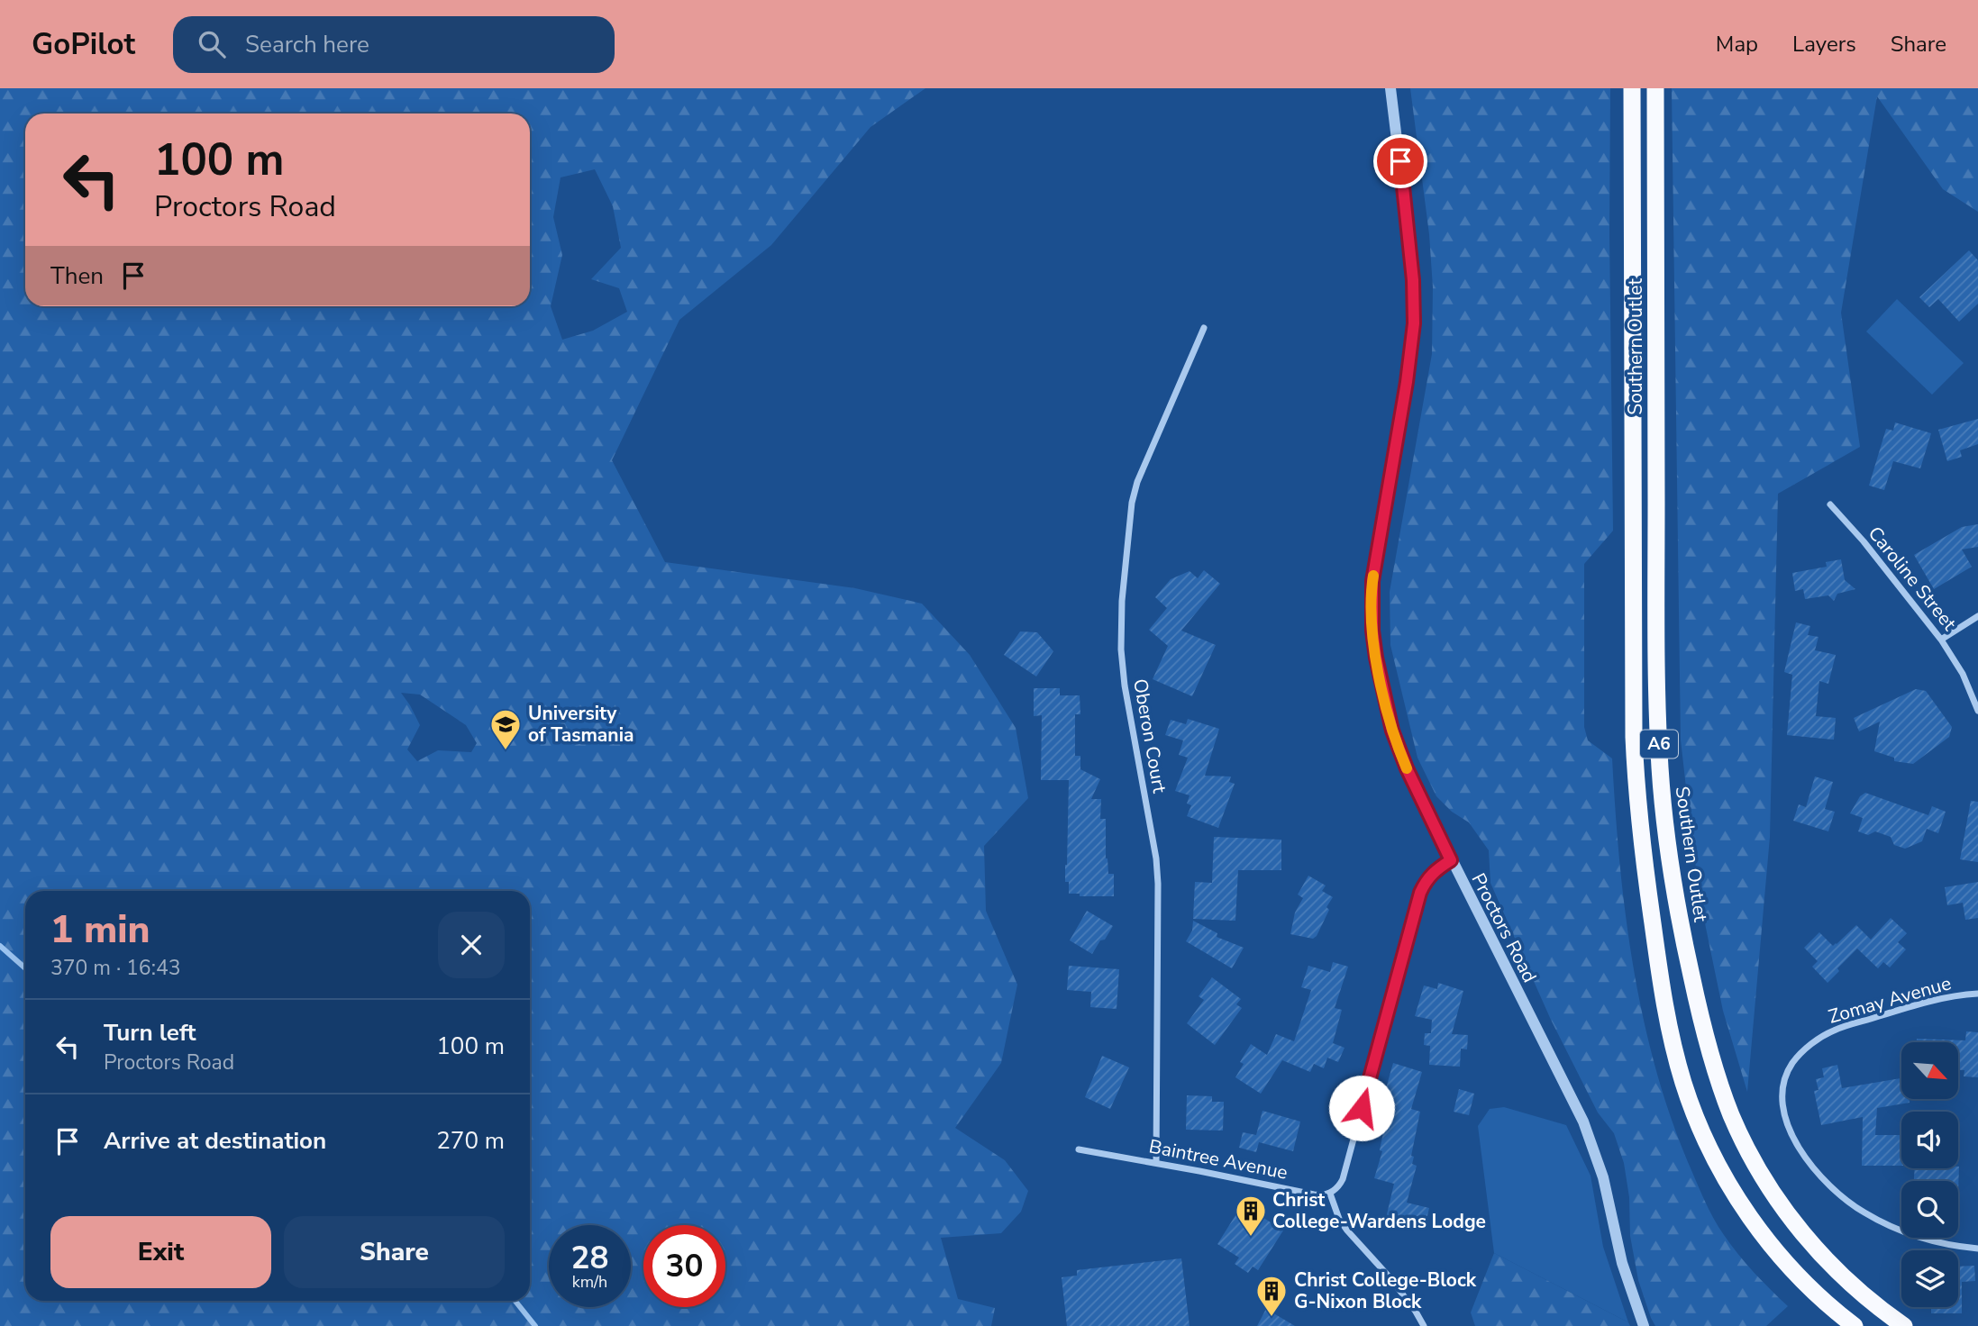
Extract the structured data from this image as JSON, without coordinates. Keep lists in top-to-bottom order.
{
  "streets": {
    "highway": ["Southern Outlet", "A6"],
    "street": [
      "Caroline Street",
      "Oberon Court",
      "Proctors Road",
      "Zomay Avenue",
      "Baintree Avenue"
    ]
  },
  "crossings": [
    ["Oberon Court", "Baintree Avenue"]
  ],
  "places": {
    "school or university": ["University of Tasmania"],
    "building": ["Christ College-Wardens Lodge", "Christ College-Block G-Nixon Block"]
  },
  "north": "bottom right",
  "page": {
    "header": "GoPilot",
    "search": "Search here",
    "nav": ["Map", "Layers", "Share"],
    "turn": ["100 m", "Proctors Road"],
    "then": "Then",
    "heading": ["1 min", "370 m · 16:43"],
    "list": [
      {
        "name": "Turn left",
        "note": "Proctors Road",
        "value": "100 m"
      },
      {
        "name": "Arrive at destination",
        "value": "270 m"
      }
    ],
    "buttons": ["Exit", "Share"],
    "speed": "28 km/h",
    "limit": "30"
  }
}
